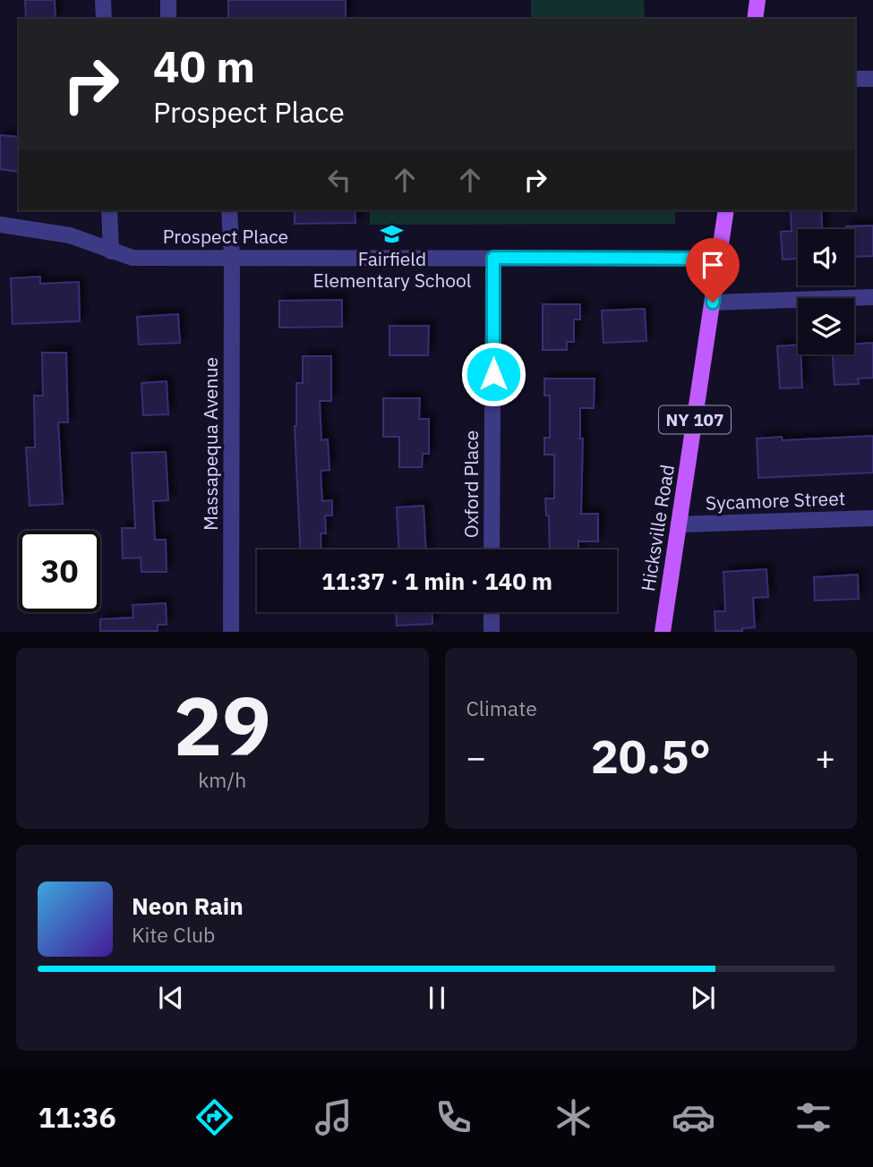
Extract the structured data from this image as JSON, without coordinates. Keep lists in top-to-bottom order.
{
  "streets": {
    "main road": ["NY 107", "Hicksville Road"],
    "street": [
      "Prospect Place",
      "Massapequa Avenue",
      "Oxford Place",
      "Sycamore Street"
    ]
  },
  "crossings": [
    ["Prospect Place", "Massapequa Avenue"],
    ["Prospect Place", "Oxford Place"],
    ["Prospect Place", "Hicksville Road"],
    ["Sycamore Street", "Hicksville Road"]
  ],
  "places": {
    "school or university": ["Fairfield Elementary School"]
  },
  "page": {
    "turn": ["40 m", "Prospect Place"],
    "limit": "30",
    "trip": "11:37 · 1 min · 140 m",
    "tile": [
      ["29", "km/h"],
      "Climate"
    ],
    "heat": ["−", "20.5°", "+"],
    "song": ["Neon Rain", "Kite Club"],
    "tabs": "11:36"
  }
}
